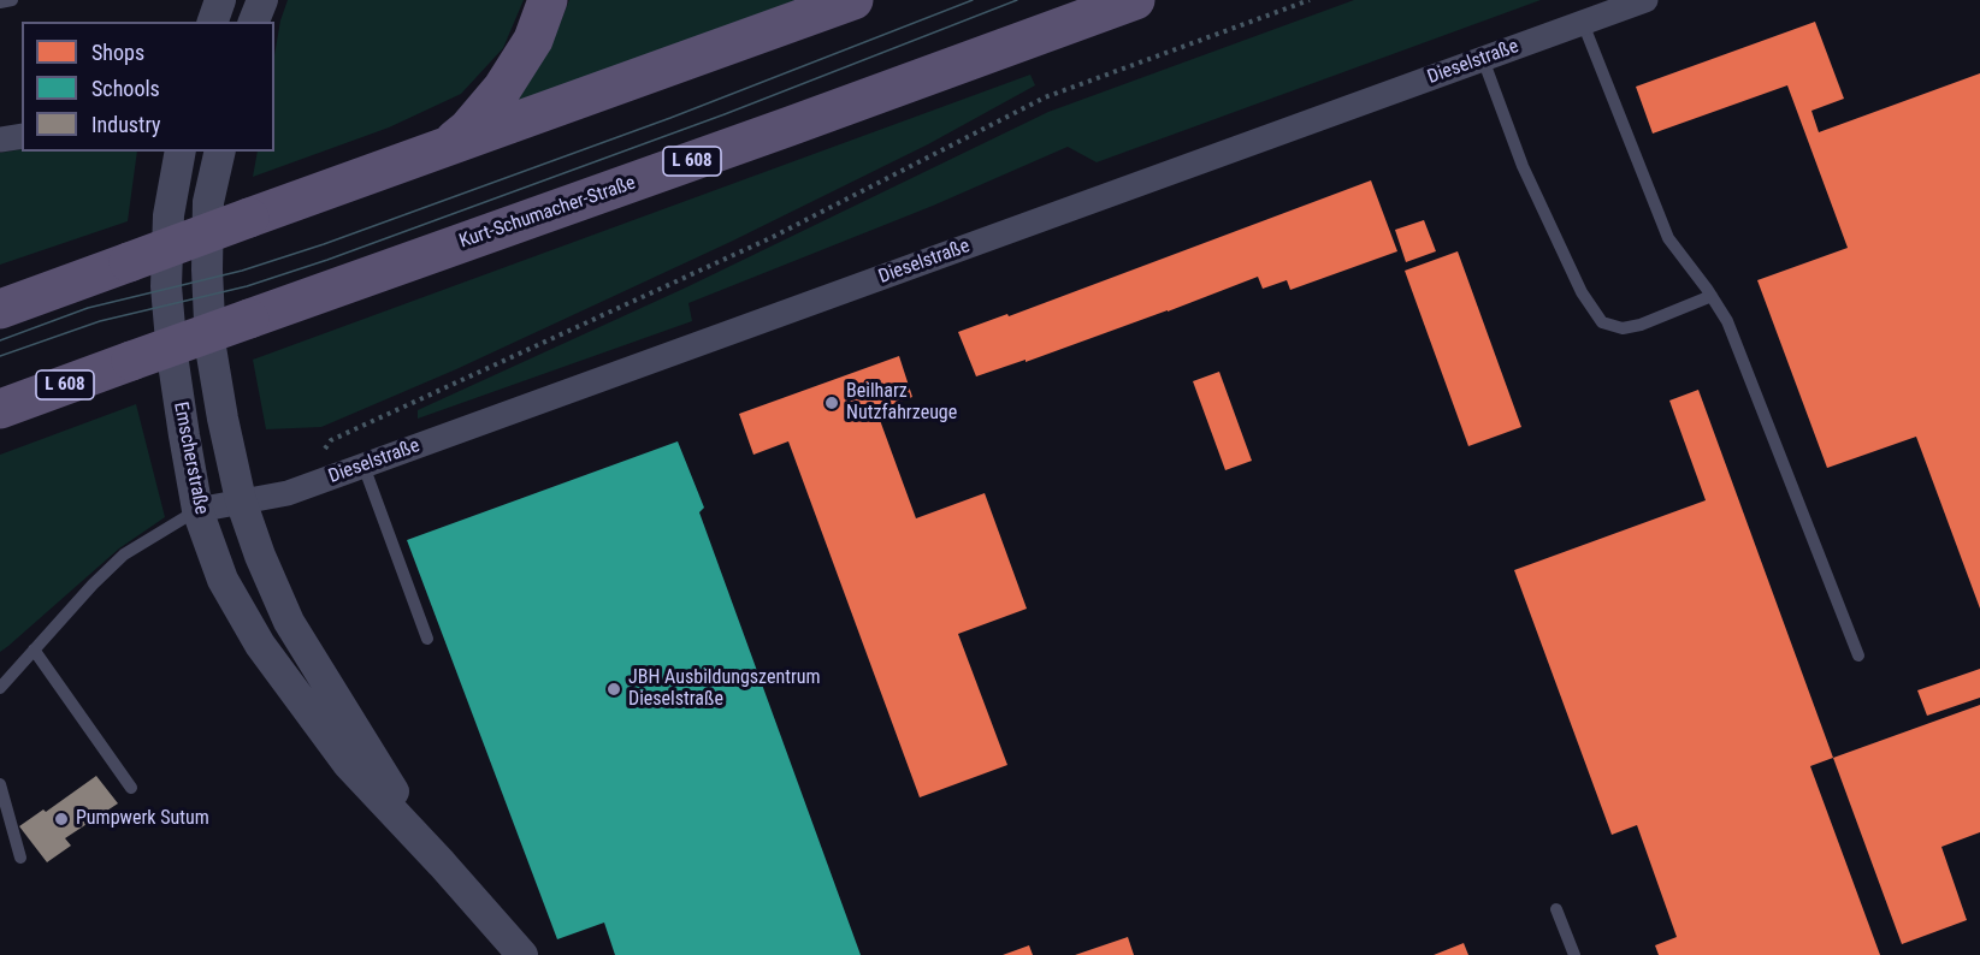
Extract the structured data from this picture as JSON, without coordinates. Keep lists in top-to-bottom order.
{
  "streets": {
    "main road": ["L 608", "Kurt-Schumacher-Straße"],
    "street": ["Dieselstraße", "Emscherstraße"]
  },
  "crossings": [
    ["Dieselstraße", "Emscherstraße"]
  ],
  "places": ["Beilharz Nutzfahrzeuge", "JBH Ausbildungszentrum Dieselstraße", "Pumpwerk Sutum"],
  "legend": ["Shops", "Schools", "Industry"]
}
